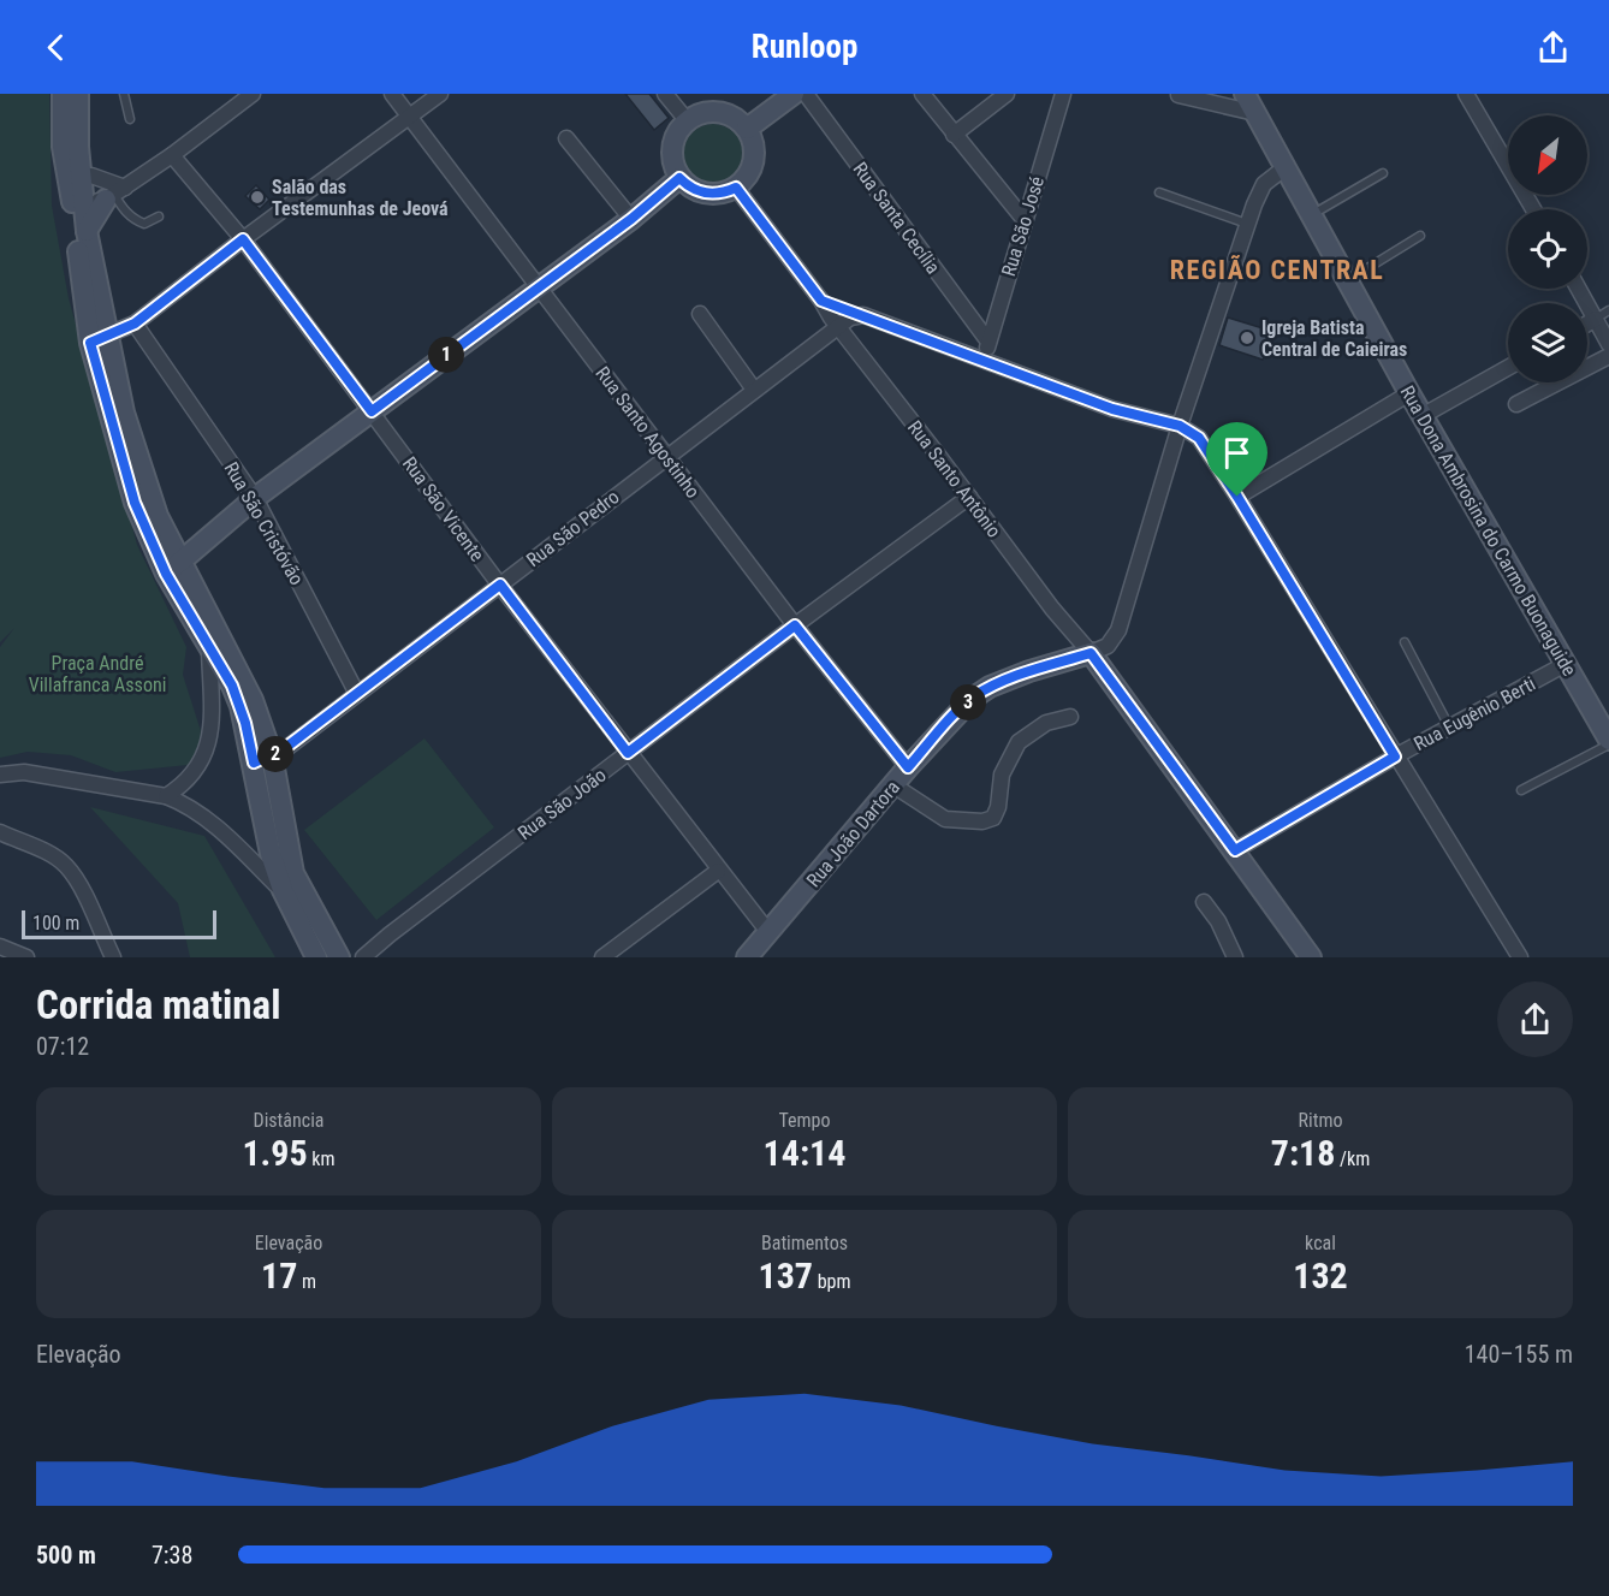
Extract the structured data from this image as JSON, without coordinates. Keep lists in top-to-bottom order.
{
  "streets": {
    "street": [
      "Rua Santa Cecília",
      "Rua São José",
      "Rua Santo Agostinho",
      "Rua Santo Antônio",
      "Rua São Vicente",
      "Rua São Cristóvão",
      "Rua São Pedro",
      "Rua Dona Ambrosina do Carmo Buonaguide",
      "Rua Eugênio Berti",
      "Rua São João",
      "Rua João Dartora"
    ]
  },
  "crossings": [
    ["Rua Santa Cecília", "Rua São José"],
    ["Rua Santo Agostinho", "Rua São Pedro"],
    ["Rua Santo Agostinho", "Rua São João"],
    ["Rua Santo Agostinho", "Rua João Dartora"],
    ["Rua Santo Antônio", "Rua São Pedro"],
    ["Rua Santo Antônio", "Rua São João"],
    ["Rua Santo Antônio", "Rua João Dartora"],
    ["Rua São Vicente", "Rua São Pedro"],
    ["Rua São Vicente", "Rua São João"],
    ["Rua São Vicente", "Rua João Dartora"],
    ["Rua São Cristóvão", "Rua São Pedro"],
    ["Rua Dona Ambrosina do Carmo Buonaguide", "Rua Eugênio Berti"]
  ],
  "districts": ["REGIÃO CENTRAL"],
  "parks": ["Praça André Villafranca Assoni"],
  "places": ["Salão das Testemunhas de Jeová", "Igreja Batista Central de Caieiras"],
  "scale_bar": "100 m",
  "north": "bottom left",
  "page": {
    "header": "Runloop",
    "pins": ["1", "3", "2"],
    "scale": "100 m",
    "heading": ["Corrida matinal", "07:12"],
    "stats": [
      ["Distância", "1.95 km"],
      ["Tempo", "14:14"],
      ["Ritmo", "7:18 /km"],
      ["Elevação", "17 m"],
      ["Batimentos", "137 bpm"],
      ["kcal", "132"]
    ],
    "chart": ["Elevação", "140–155 m"],
    "list": [
      {
        "name": "500 m",
        "note": "7:38"
      }
    ]
  }
}
